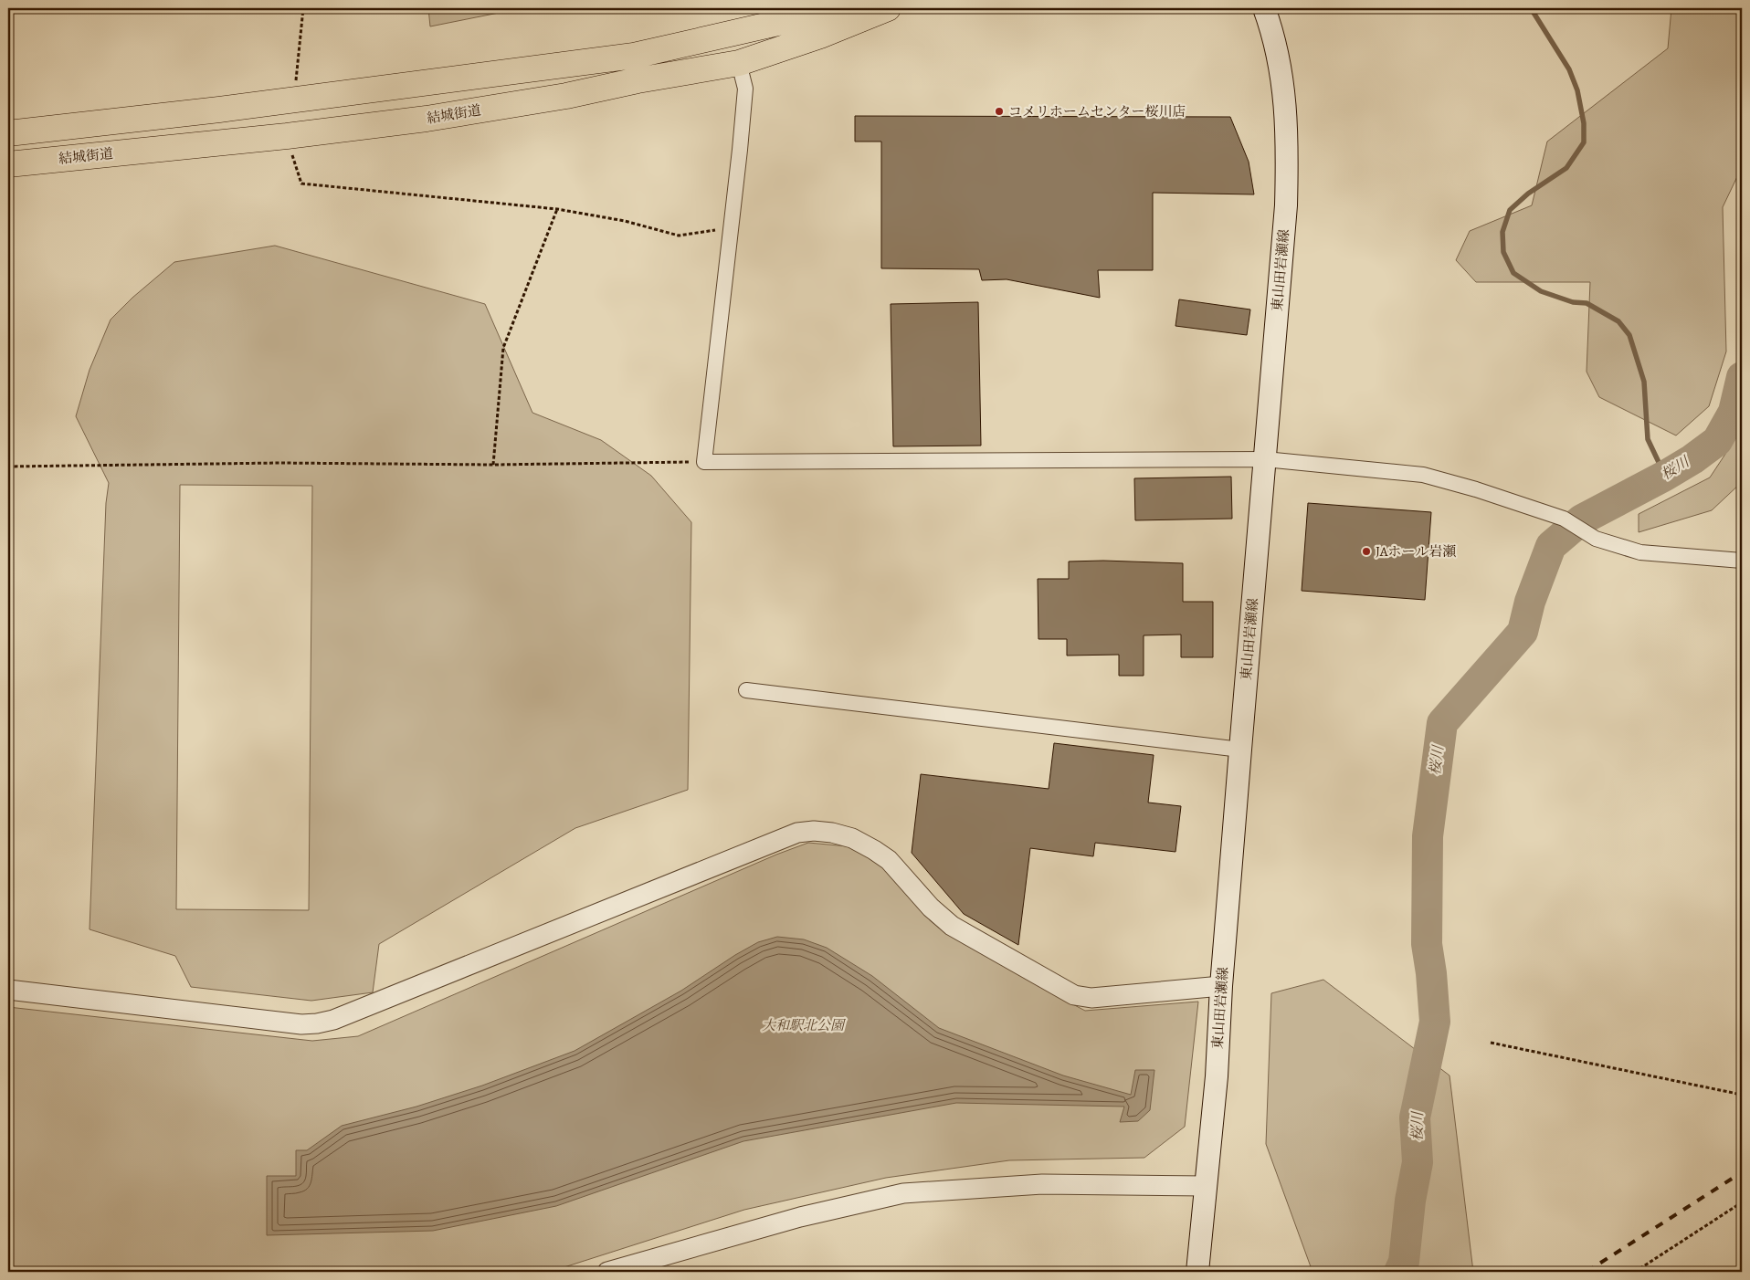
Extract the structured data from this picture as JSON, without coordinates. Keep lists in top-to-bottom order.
{
  "streets": {
    "highway": ["結城街道"],
    "main road": ["東山田岩瀬線"]
  },
  "water": ["桜川"],
  "parks": ["大和駅北公園"],
  "places": ["コメリホームセンター桜川店", "JAホール岩瀬"]
}
